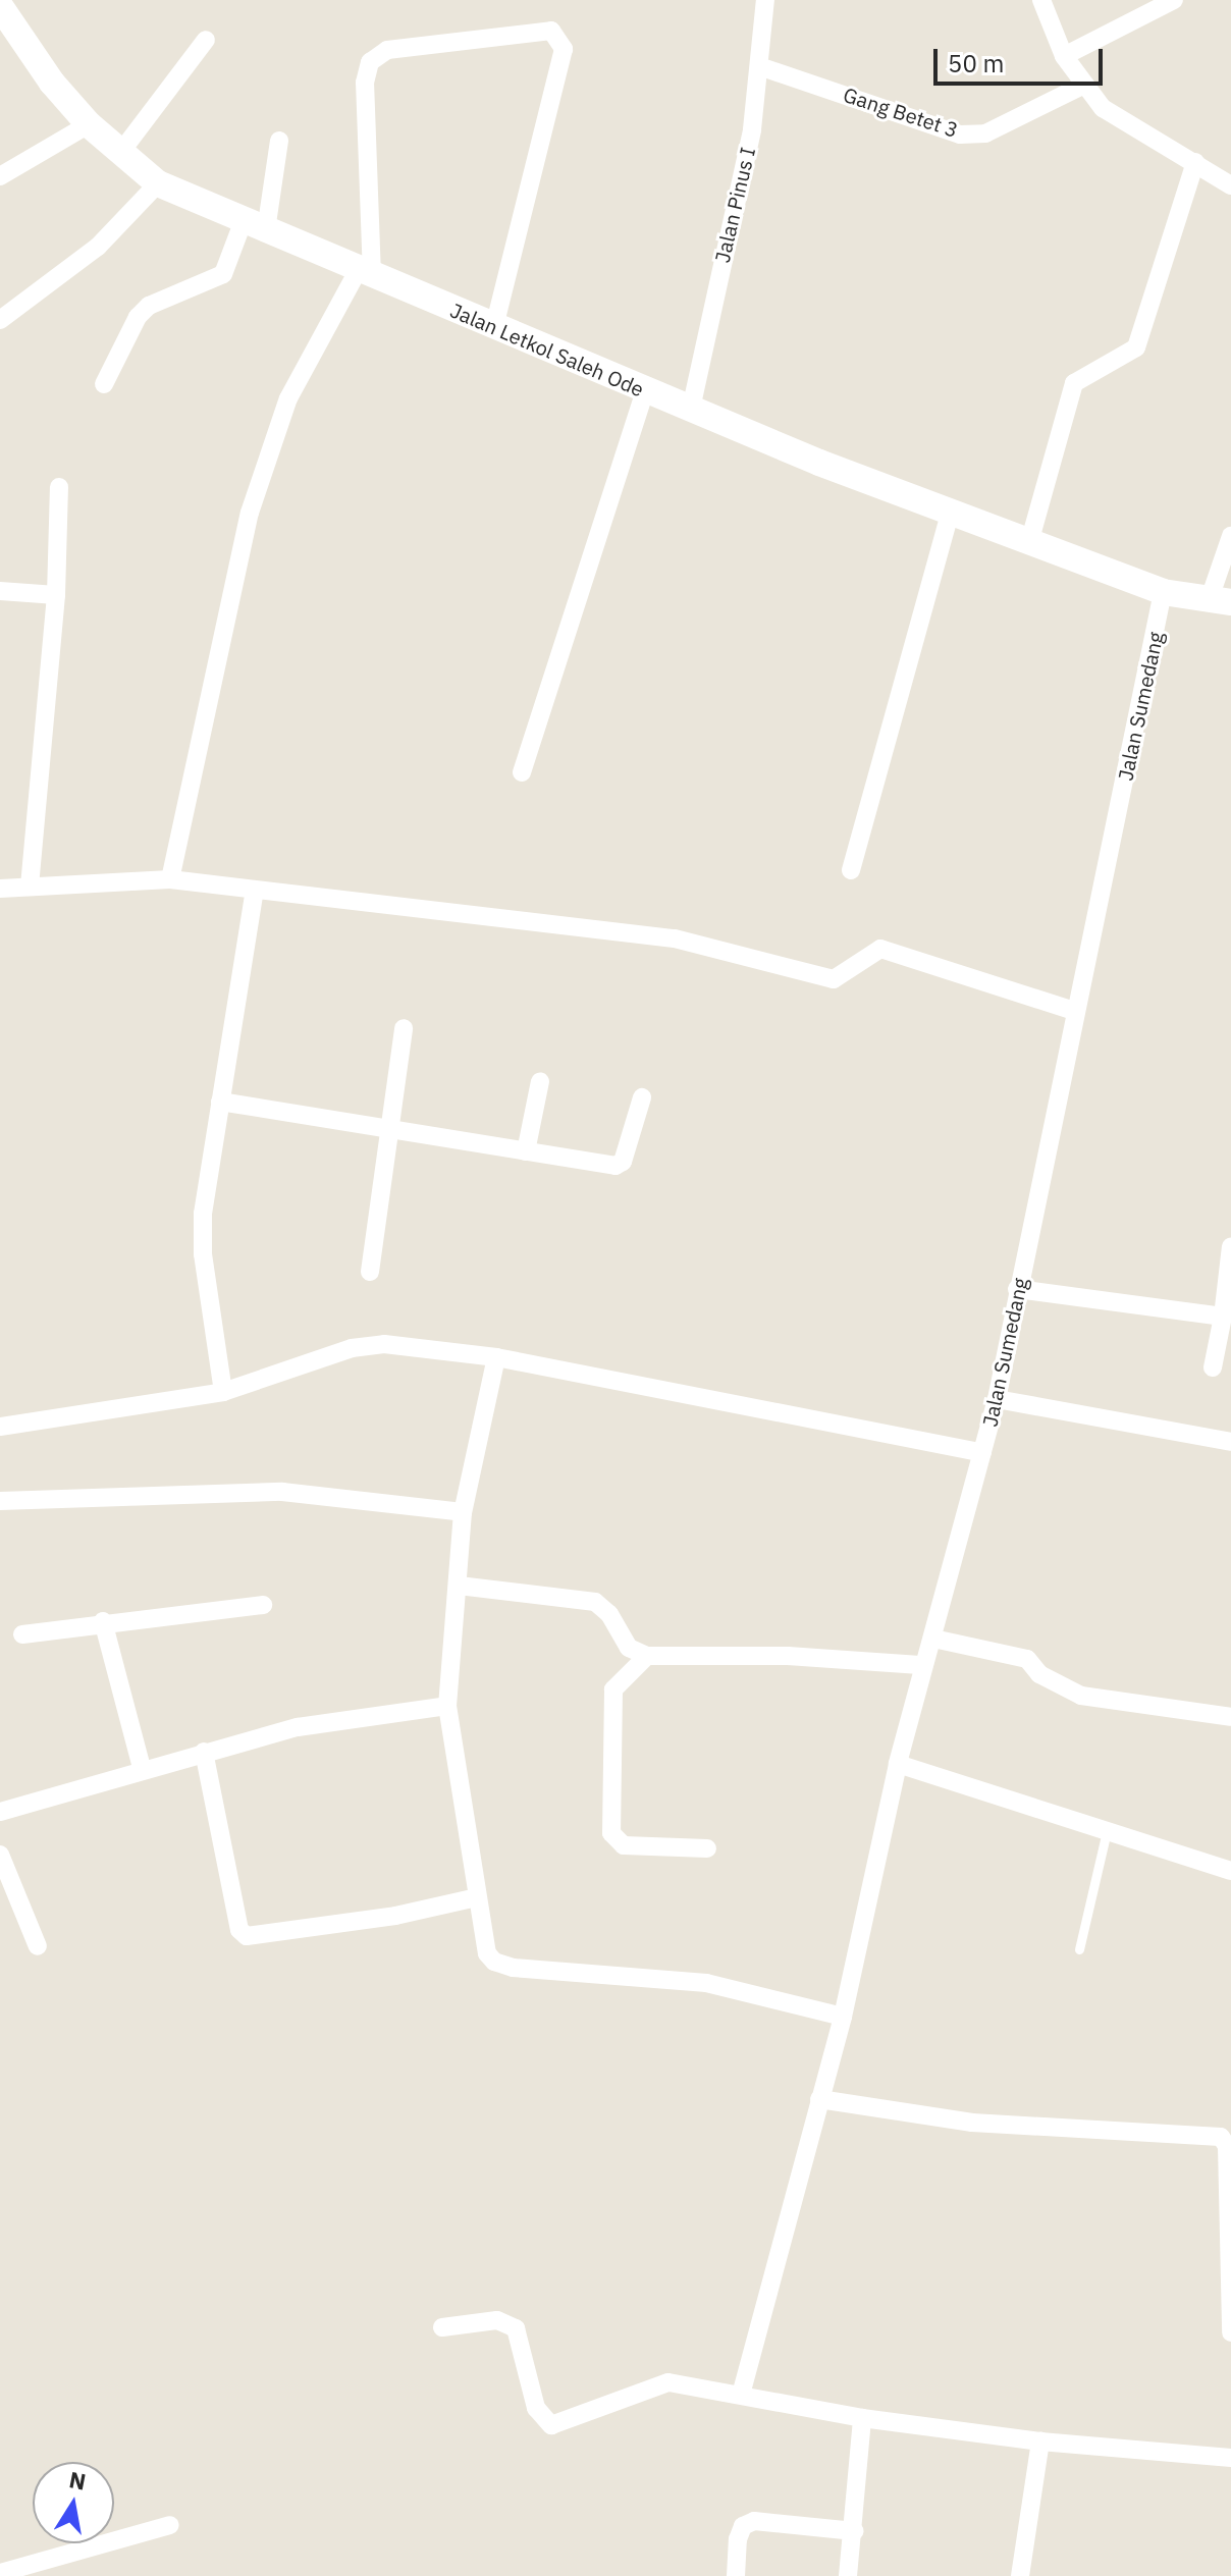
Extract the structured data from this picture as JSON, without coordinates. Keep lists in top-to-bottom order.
{
  "streets": {
    "street": [
      "Gang Betet 3",
      "Jalan Pinus I",
      "Jalan Letkol Saleh Ode",
      "Jalan Sumedang"
    ]
  },
  "crossings": [
    ["Gang Betet 3", "Jalan Pinus I"],
    ["Jalan Pinus I", "Jalan Letkol Saleh Ode"],
    ["Jalan Letkol Saleh Ode", "Jalan Sumedang"]
  ],
  "scale_bar": "50 m",
  "north": "top"
}
